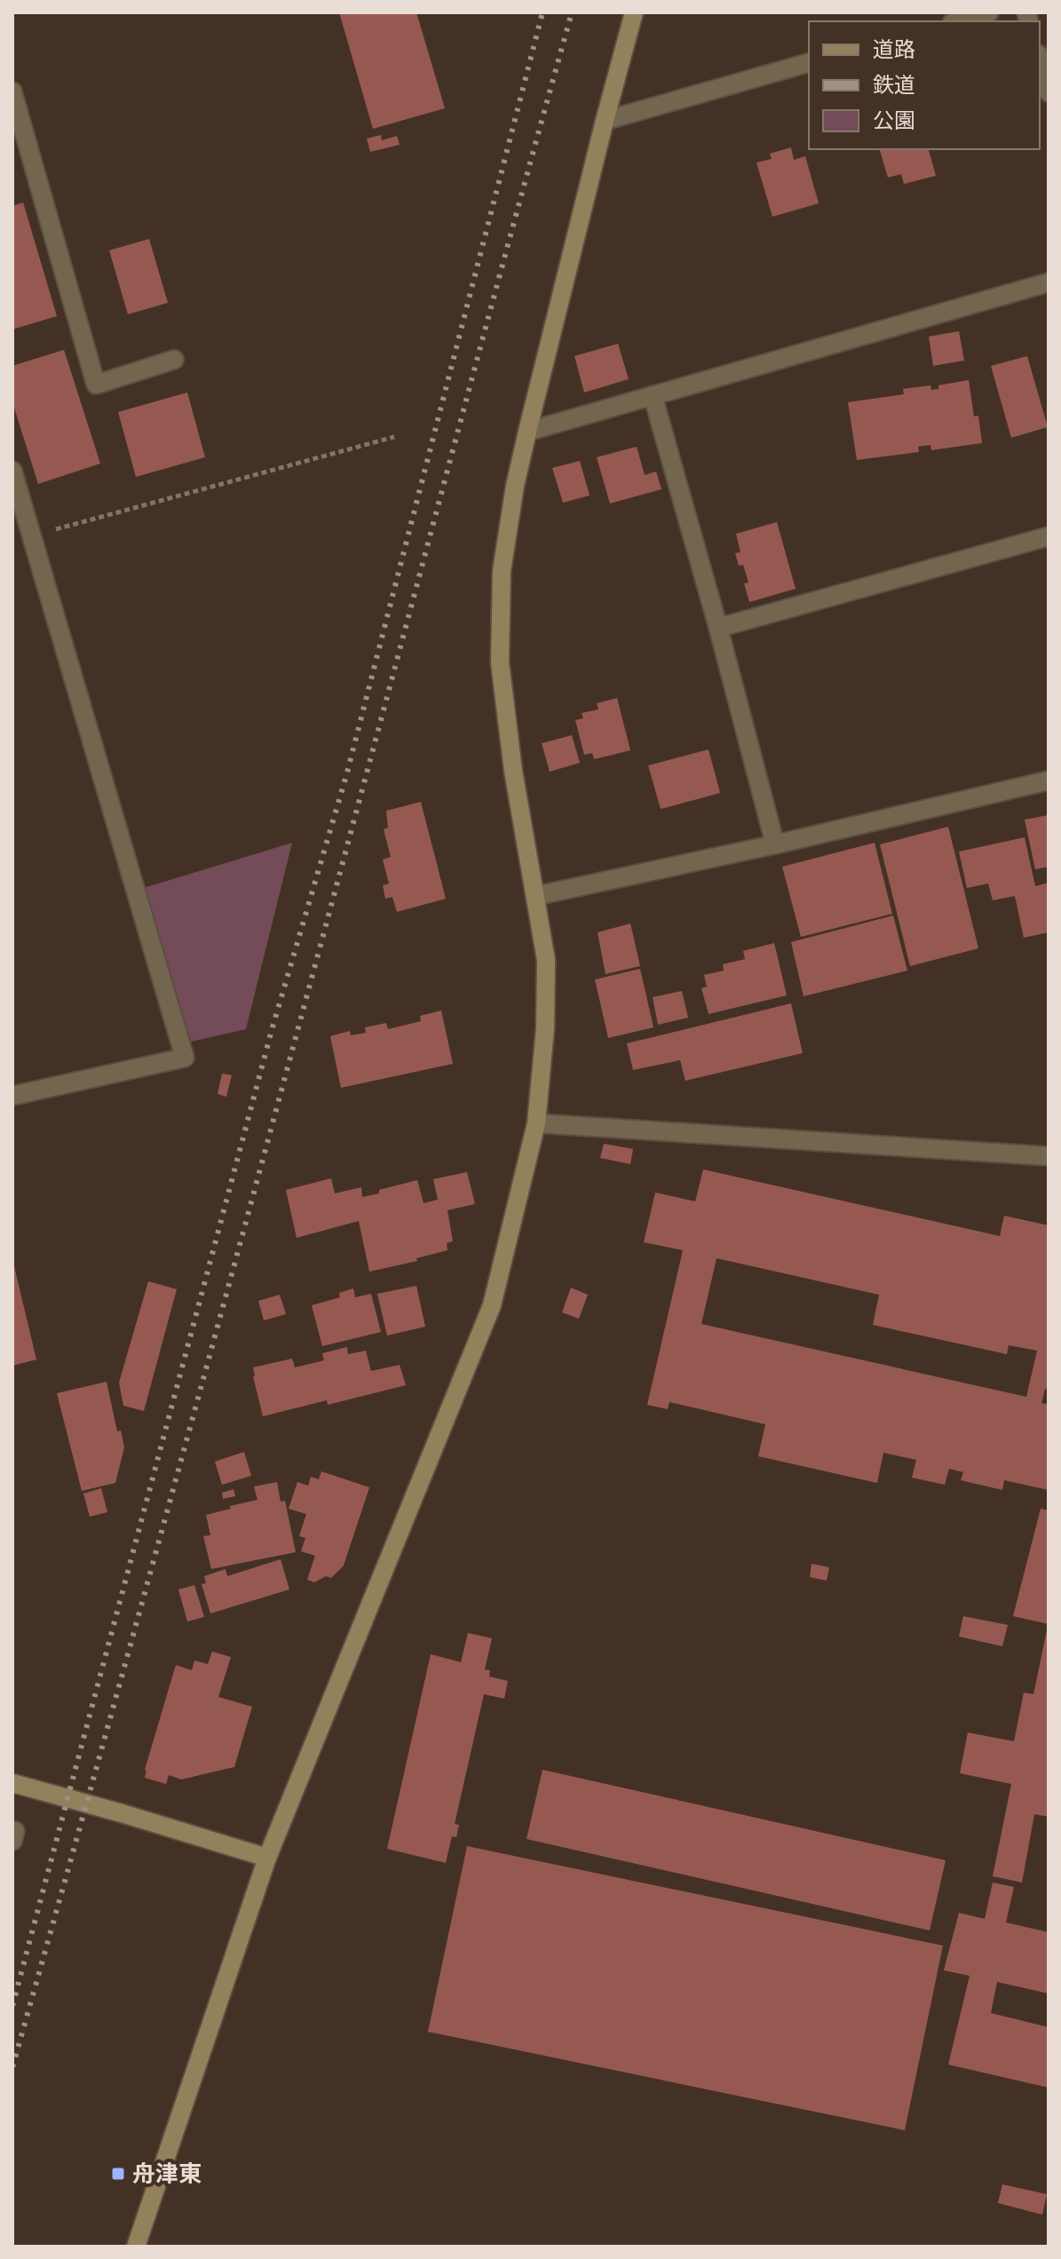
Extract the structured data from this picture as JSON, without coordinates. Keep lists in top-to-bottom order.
{
  "places": {
    "transit": ["舟津東"]
  },
  "legend": ["道路", "鉄道", "公園"]
}
